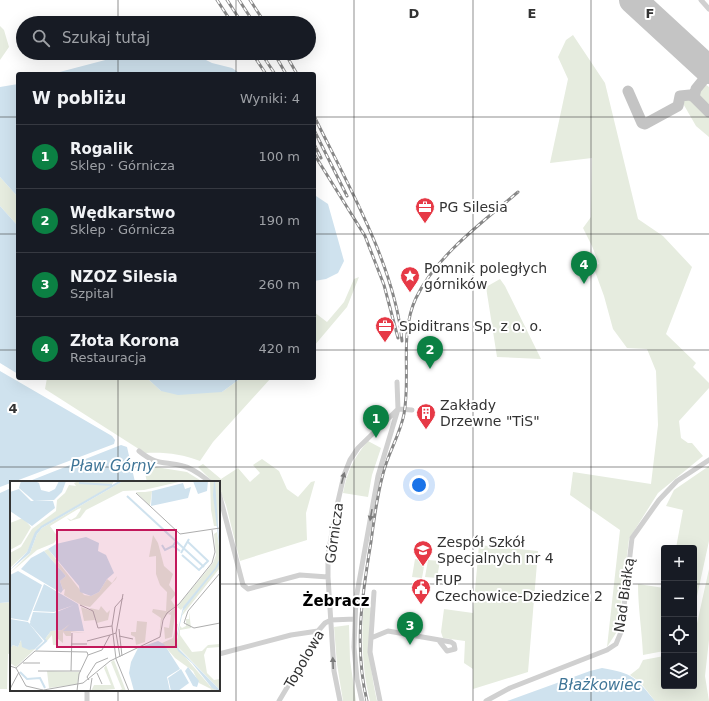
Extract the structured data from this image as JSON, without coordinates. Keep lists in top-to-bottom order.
{
  "streets": {
    "street": ["Górnicza", "Nad Białką", "Topolowa"]
  },
  "crossings": [
    ["Górnicza", "Topolowa"]
  ],
  "districts": ["Żebracz"],
  "water": ["Pław Górny", "Błażkowiec"],
  "places": {
    "office": ["PG Silesia", "Spiditrans Sp. z o. o."],
    "place": ["Pomnik poległych górników"],
    "building": ["Zakłady Drzewne \"TiS\""],
    "school or university": ["Zespół Szkół Specjalnych nr 4"],
    "public building": ["FUP Czechowice-Dziedzice 2"]
  },
  "page": {
    "search": "Szukaj tutaj",
    "heading": ["W pobliżu", "Wyniki: 4"],
    "list": [
      {
        "mark": "1",
        "name": "Rogalik",
        "note": "Sklep · Górnicza",
        "value": "100 m"
      },
      {
        "mark": "2",
        "name": "Wędkarstwo",
        "note": "Sklep · Górnicza",
        "value": "190 m"
      },
      {
        "mark": "3",
        "name": "NZOZ Silesia",
        "note": "Szpital",
        "value": "260 m"
      },
      {
        "mark": "4",
        "name": "Złota Korona",
        "note": "Restauracja",
        "value": "420 m"
      }
    ],
    "pins": [
      "4",
      "2",
      "1",
      "3"
    ],
    "map_buttons": ["+", "−"]
  },
  "grid": {
    "columns": ["D", "E", "F"],
    "rows": ["4"]
  }
}
